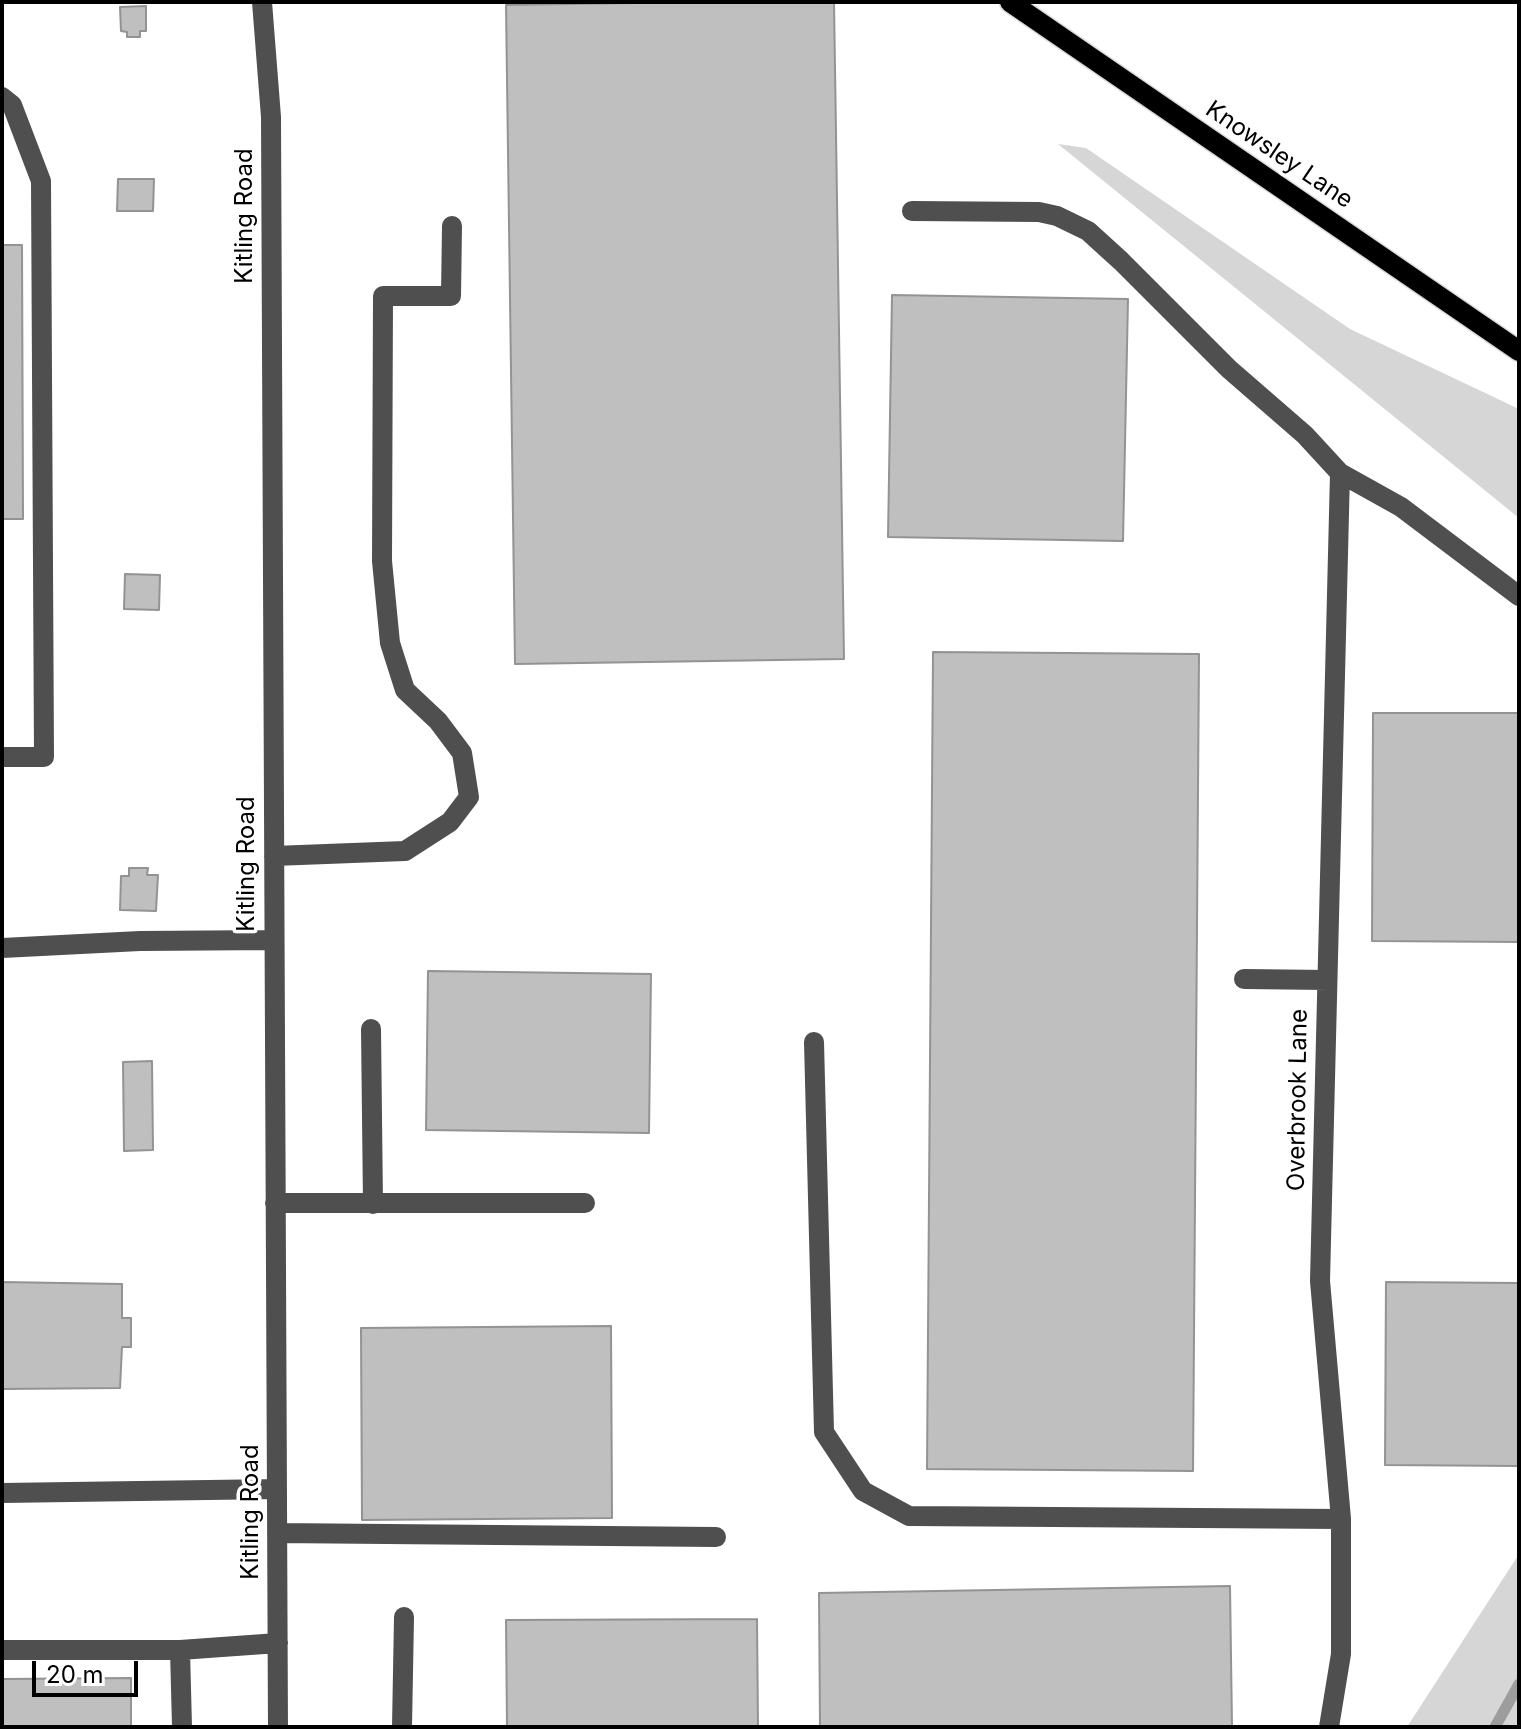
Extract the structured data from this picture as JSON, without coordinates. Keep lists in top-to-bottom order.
{
  "streets": {
    "main road": ["Knowsley Lane"],
    "street": ["Kitling Road", "Overbrook Lane"]
  },
  "scale_bar": "20 m"
}
